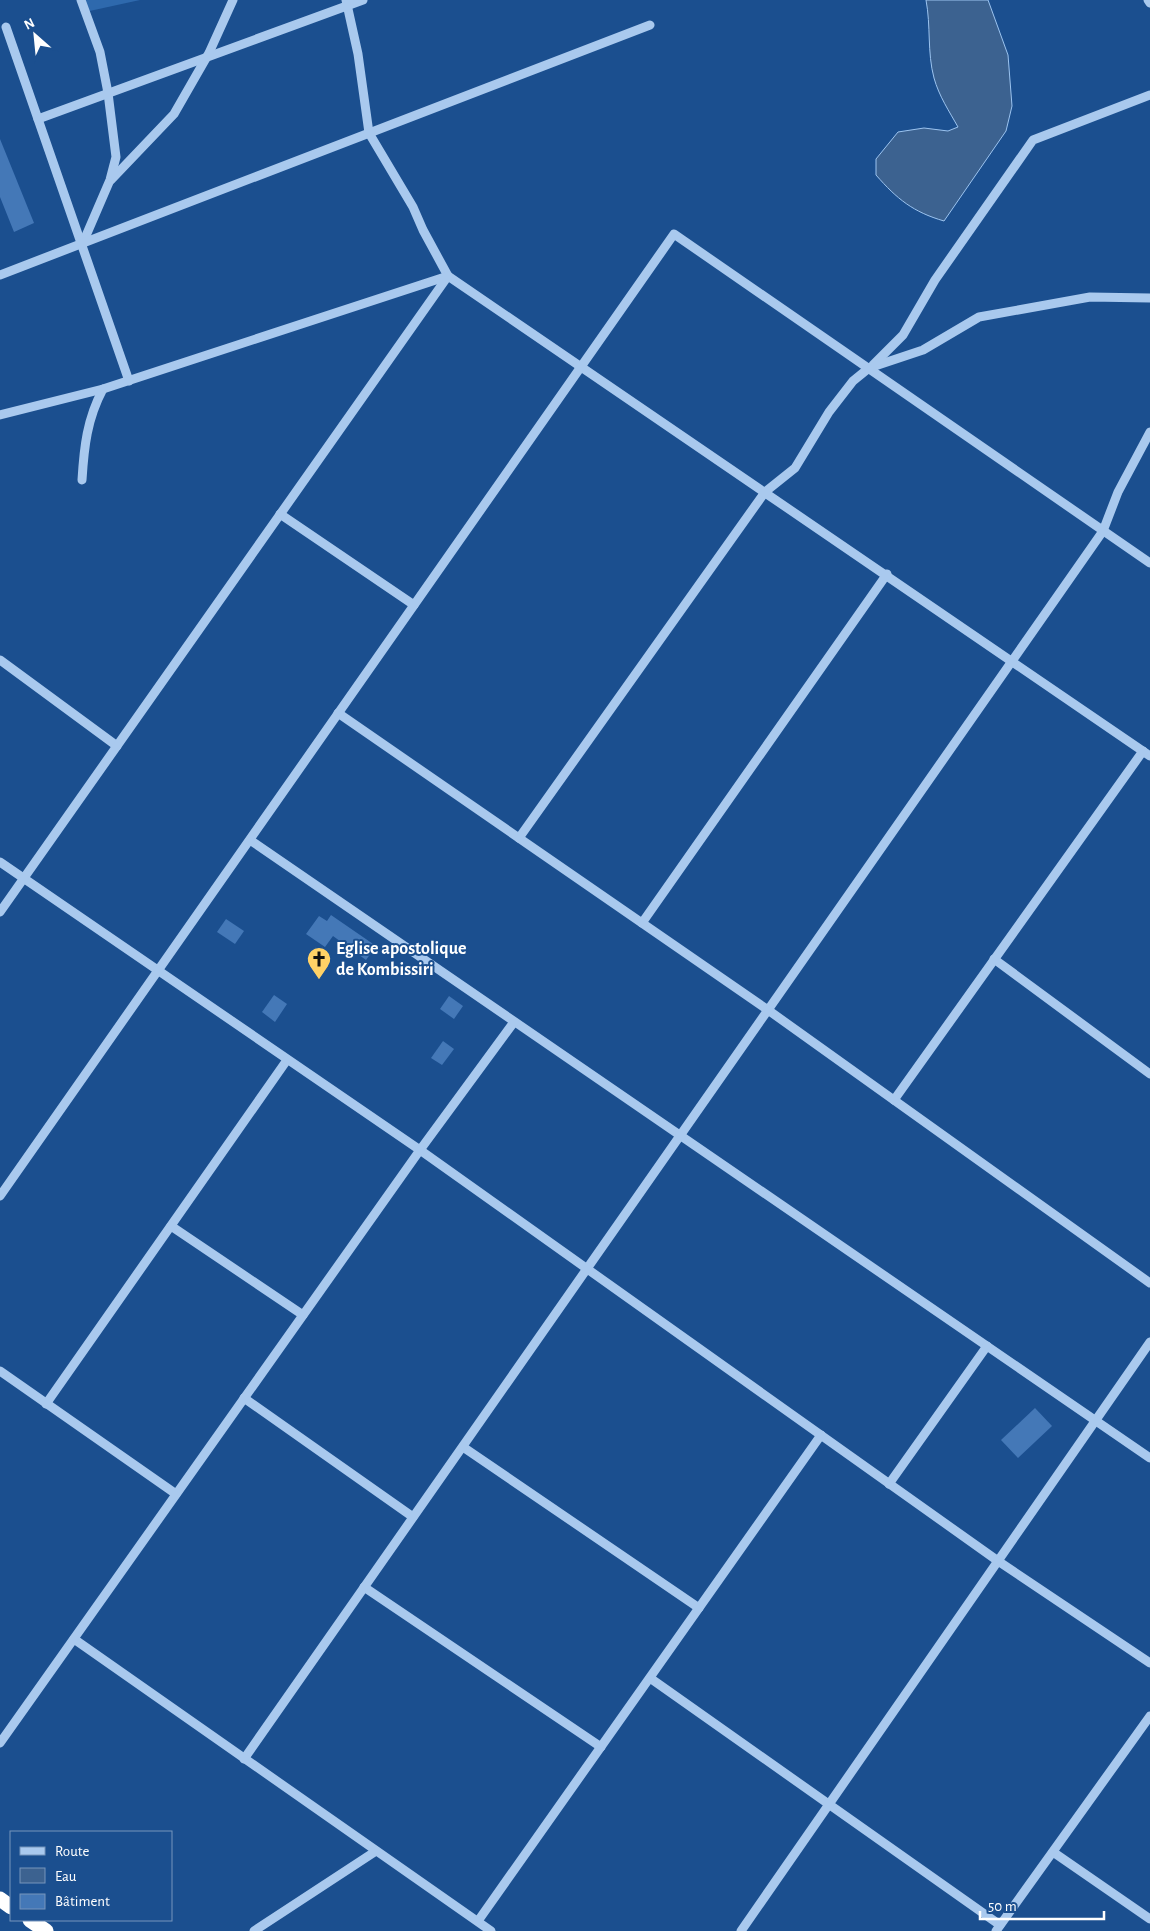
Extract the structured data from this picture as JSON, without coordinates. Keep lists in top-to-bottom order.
{
  "places": {
    "church": ["Eglise apostolique de Kombissiri"]
  },
  "legend": ["Route", "Eau", "Bâtiment"],
  "scale_bar": "50 m",
  "north": "top left"
}
